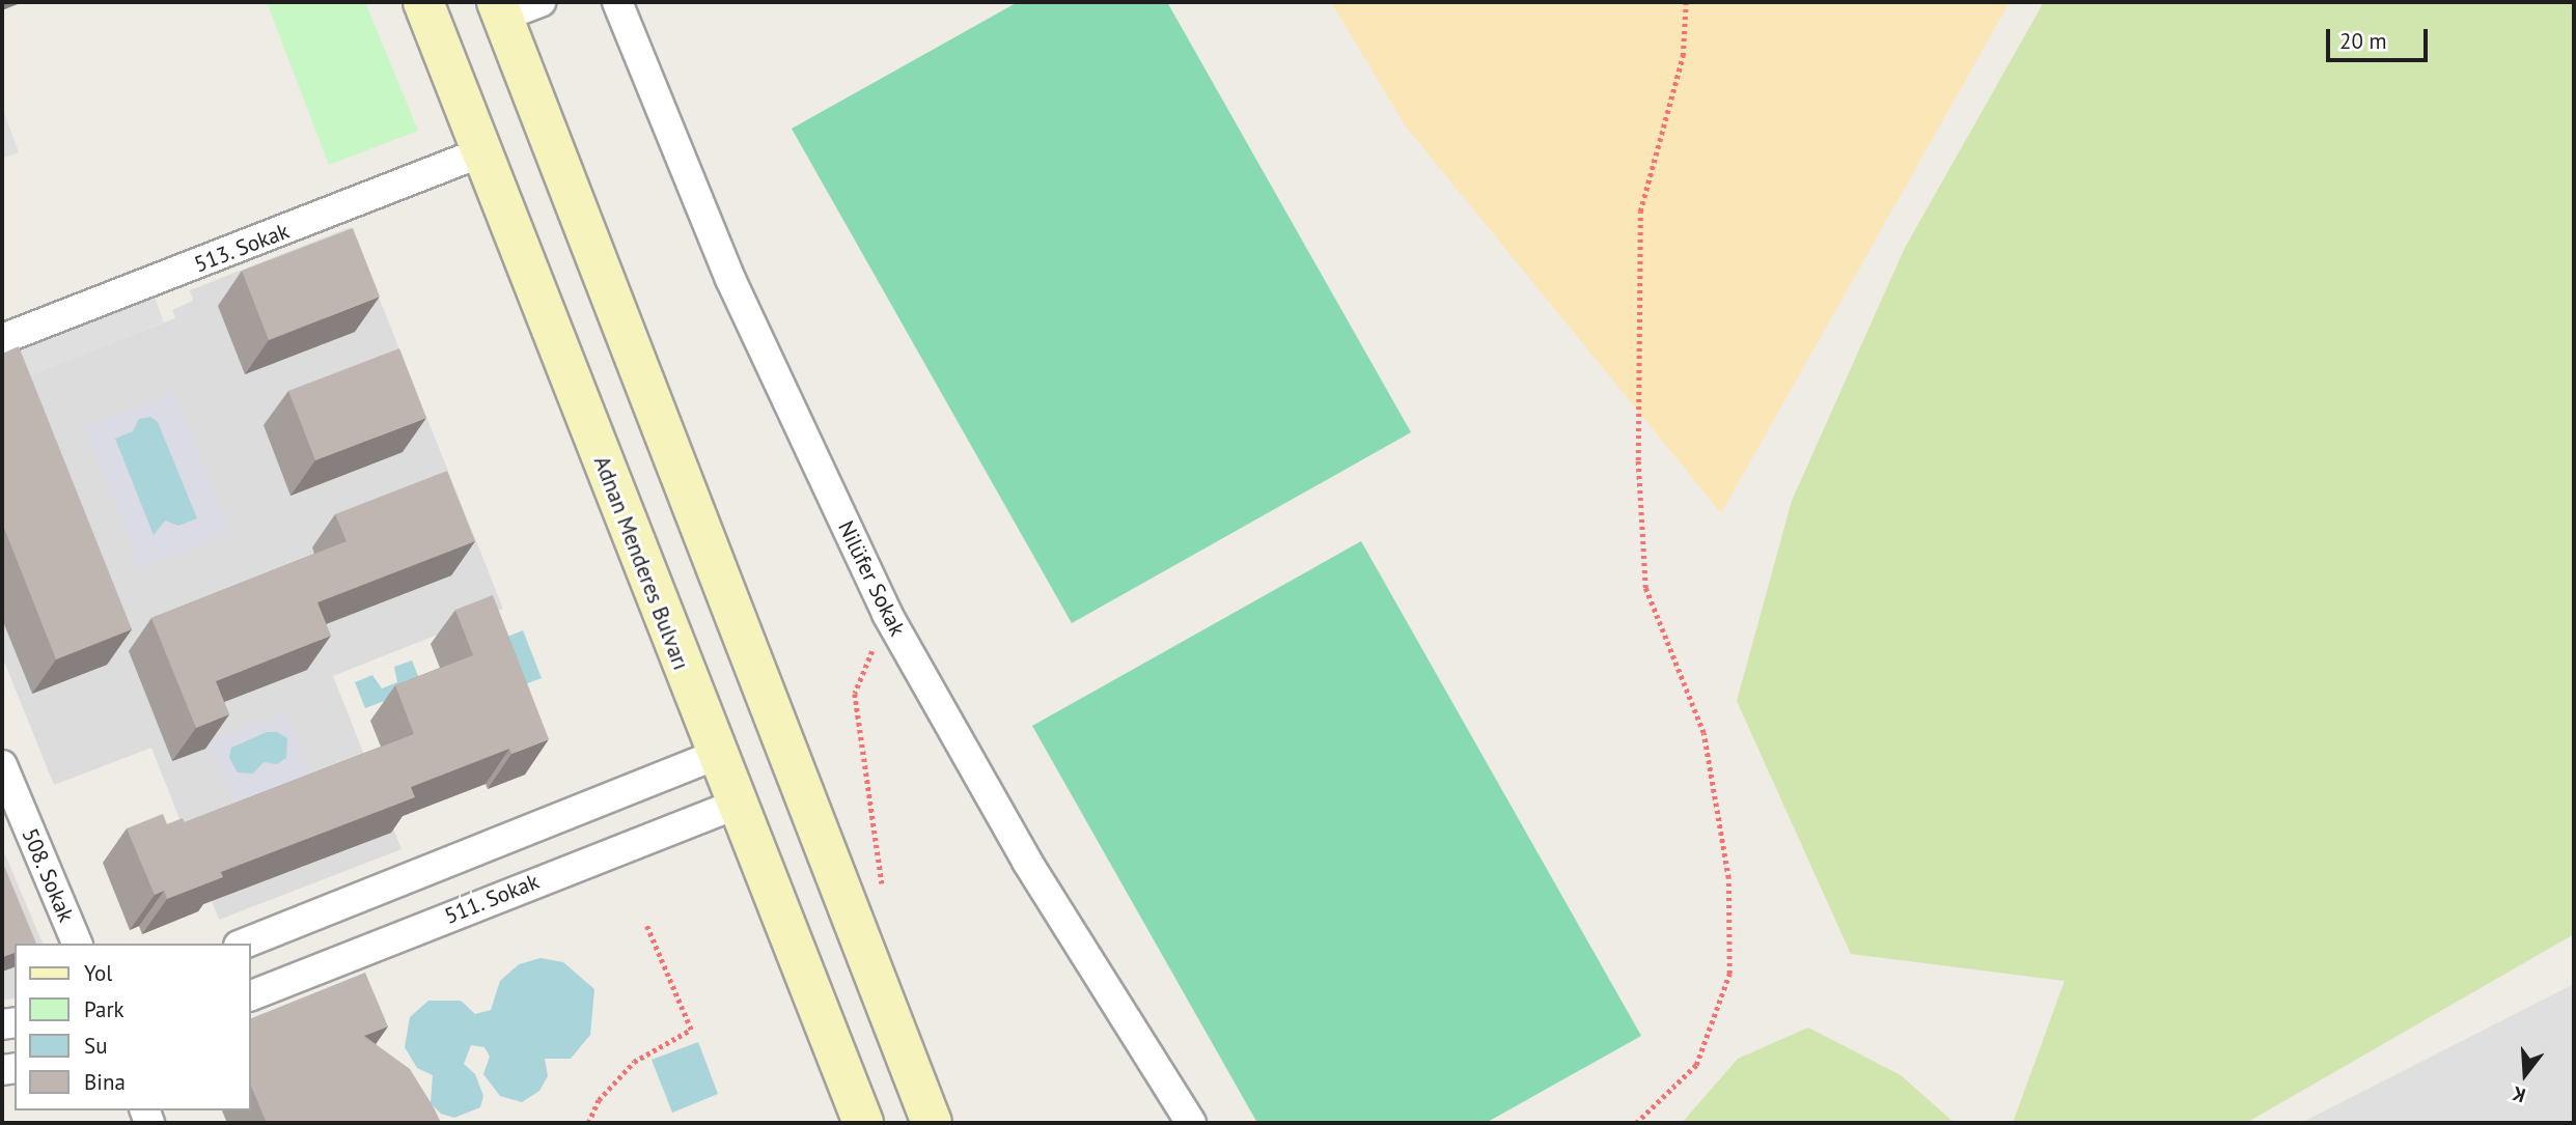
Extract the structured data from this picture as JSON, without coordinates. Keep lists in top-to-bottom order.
{
  "streets": {
    "main road": ["Adnan Menderes Bulvarı"],
    "street": [
      "513. Sokak",
      "Nilüfer Sokak",
      "508. Sokak",
      "511. Sokak"
    ]
  },
  "crossings": [
    ["513. Sokak", "Adnan Menderes Bulvarı"],
    ["Adnan Menderes Bulvarı", "511. Sokak"]
  ],
  "legend": [
    "Yol",
    "Park",
    "Su",
    "Bina"
  ],
  "scale_bar": "20 m",
  "north": "bottom"
}
